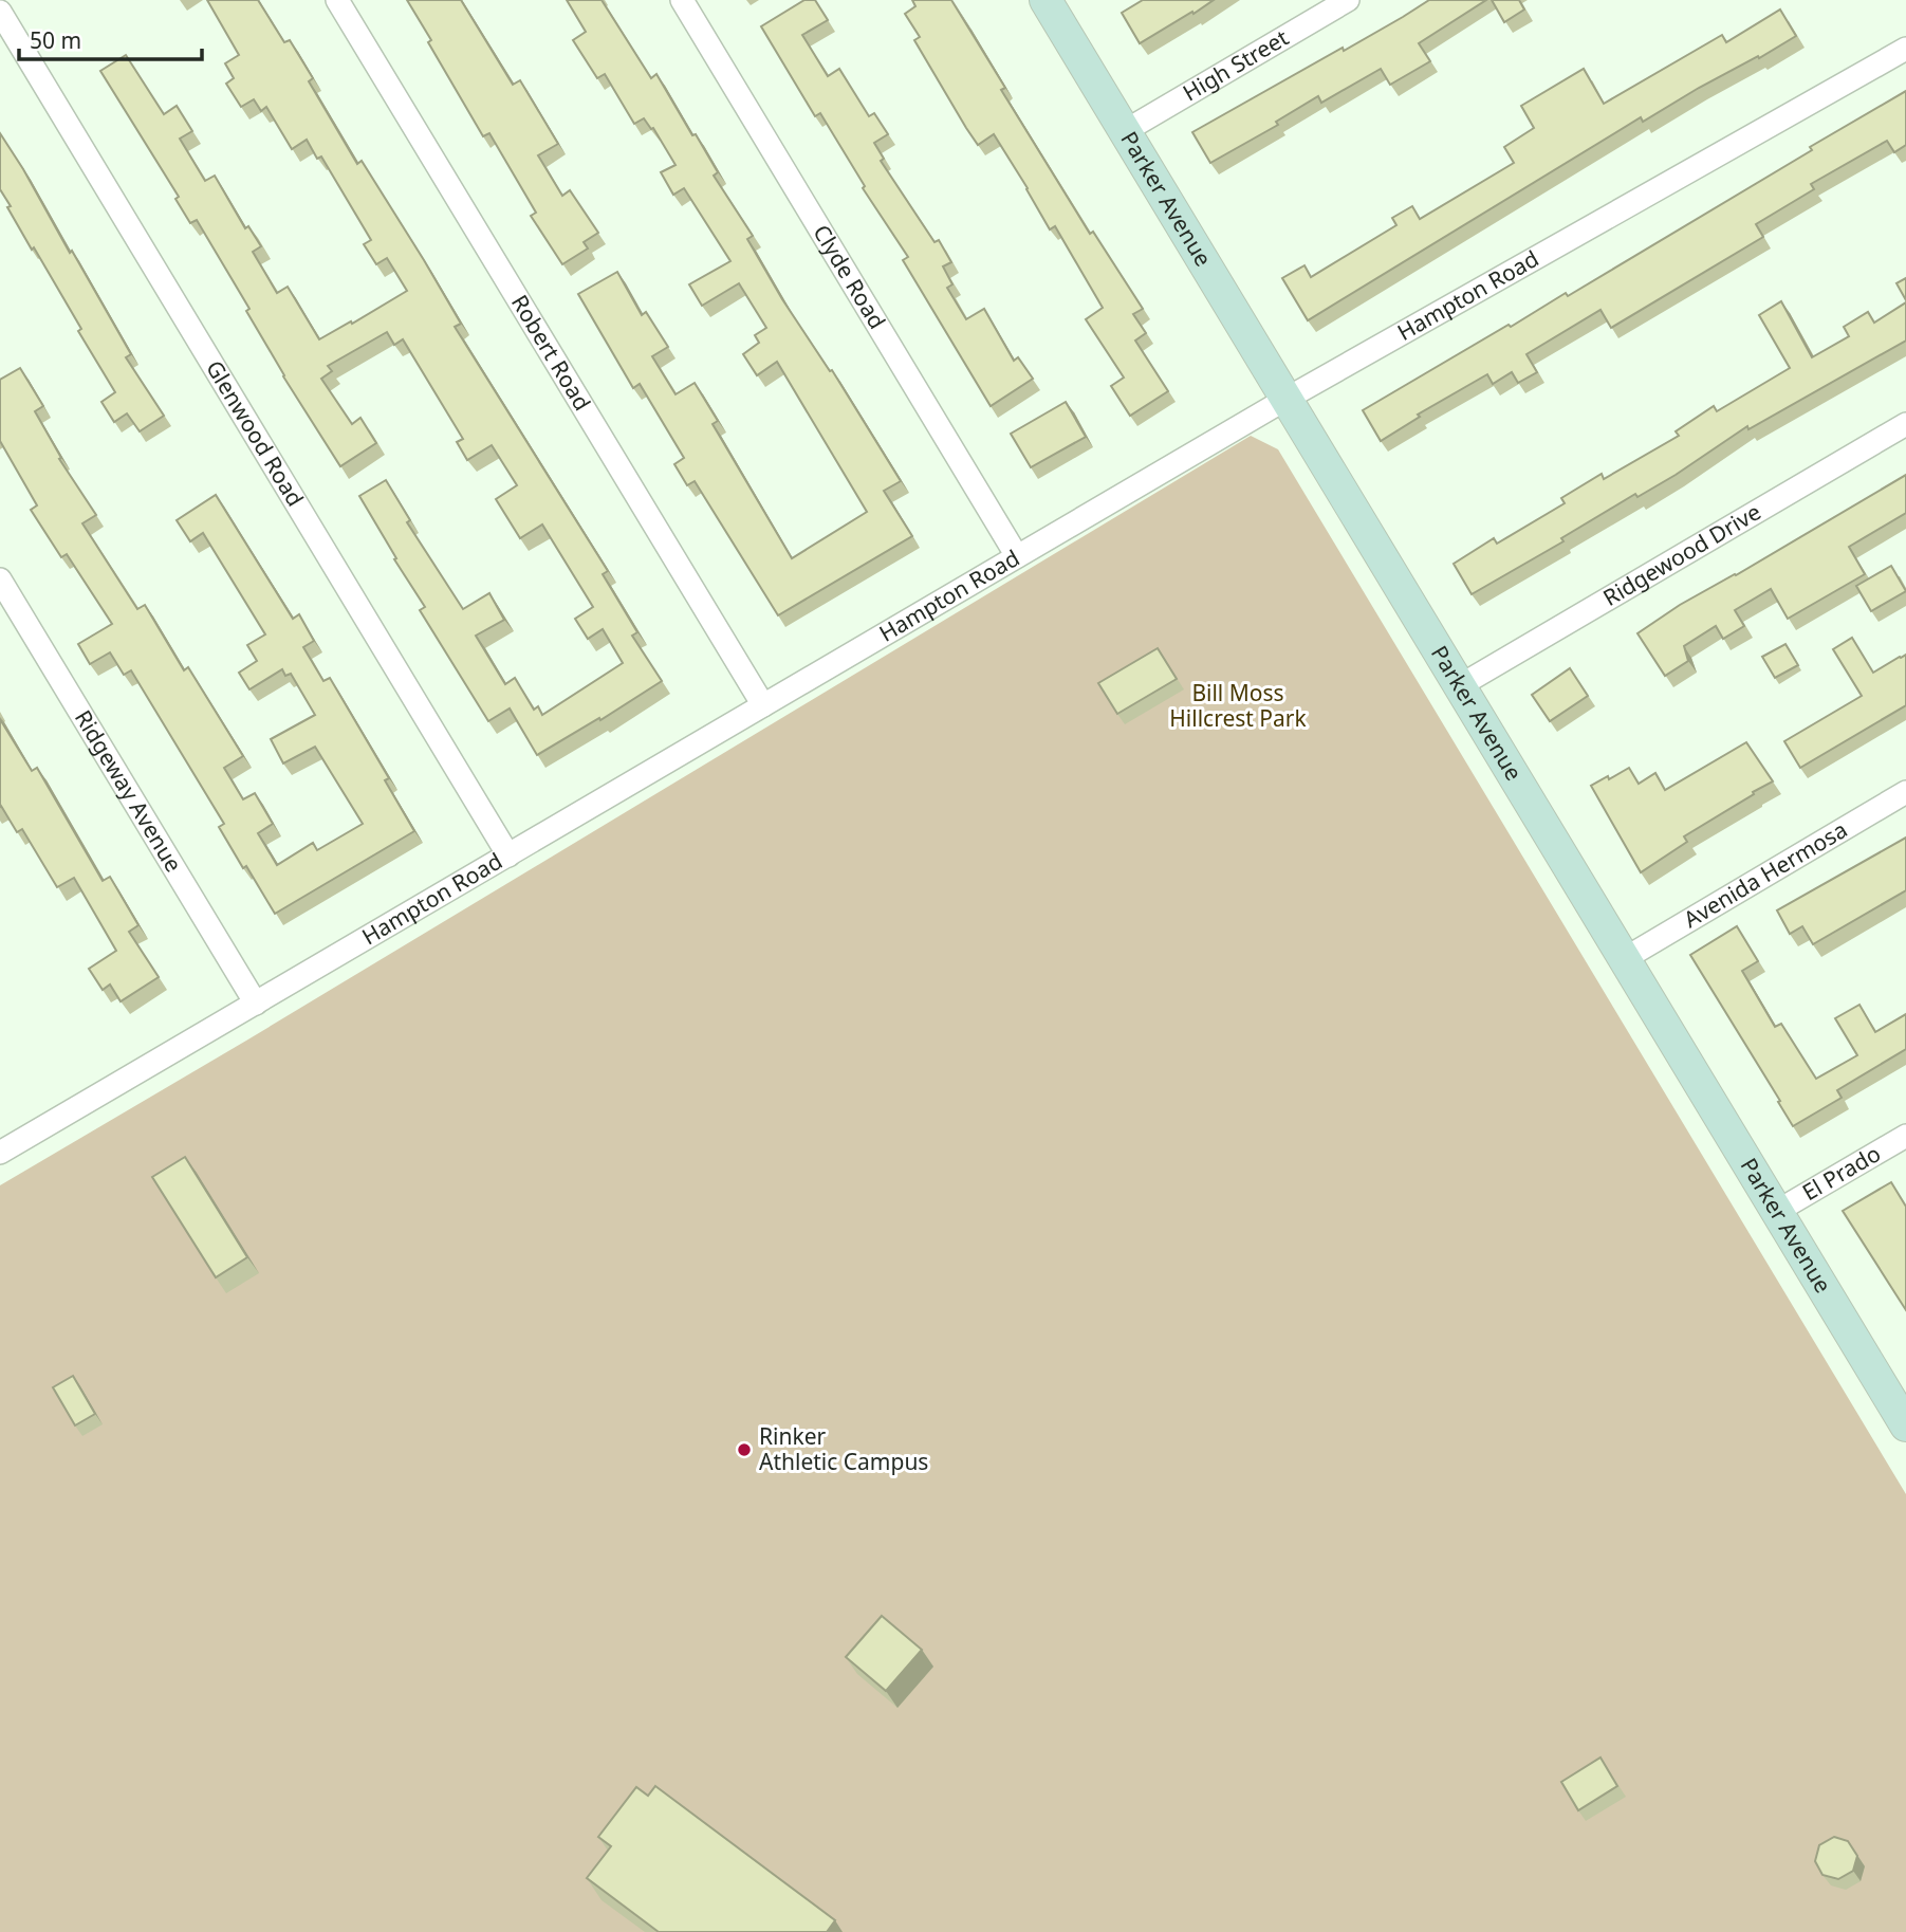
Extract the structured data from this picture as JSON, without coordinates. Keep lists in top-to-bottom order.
{
  "streets": {
    "street": [
      "High Street",
      "Parker Avenue",
      "Clyde Road",
      "Hampton Road",
      "Robert Road",
      "Glenwood Road",
      "Ridgewood Drive",
      "Ridgeway Avenue",
      "Avenida Hermosa",
      "El Prado"
    ]
  },
  "crossings": [
    ["High Street", "Parker Avenue"],
    ["Parker Avenue", "Hampton Road"],
    ["Parker Avenue", "Ridgewood Drive"],
    ["Parker Avenue", "Avenida Hermosa"],
    ["Parker Avenue", "El Prado"],
    ["Clyde Road", "Hampton Road"],
    ["Hampton Road", "Robert Road"],
    ["Hampton Road", "Glenwood Road"],
    ["Hampton Road", "Ridgeway Avenue"]
  ],
  "parks": ["Bill Moss Hillcrest Park"],
  "places": ["Rinker Athletic Campus"],
  "scale_bar": "50 m"
}
